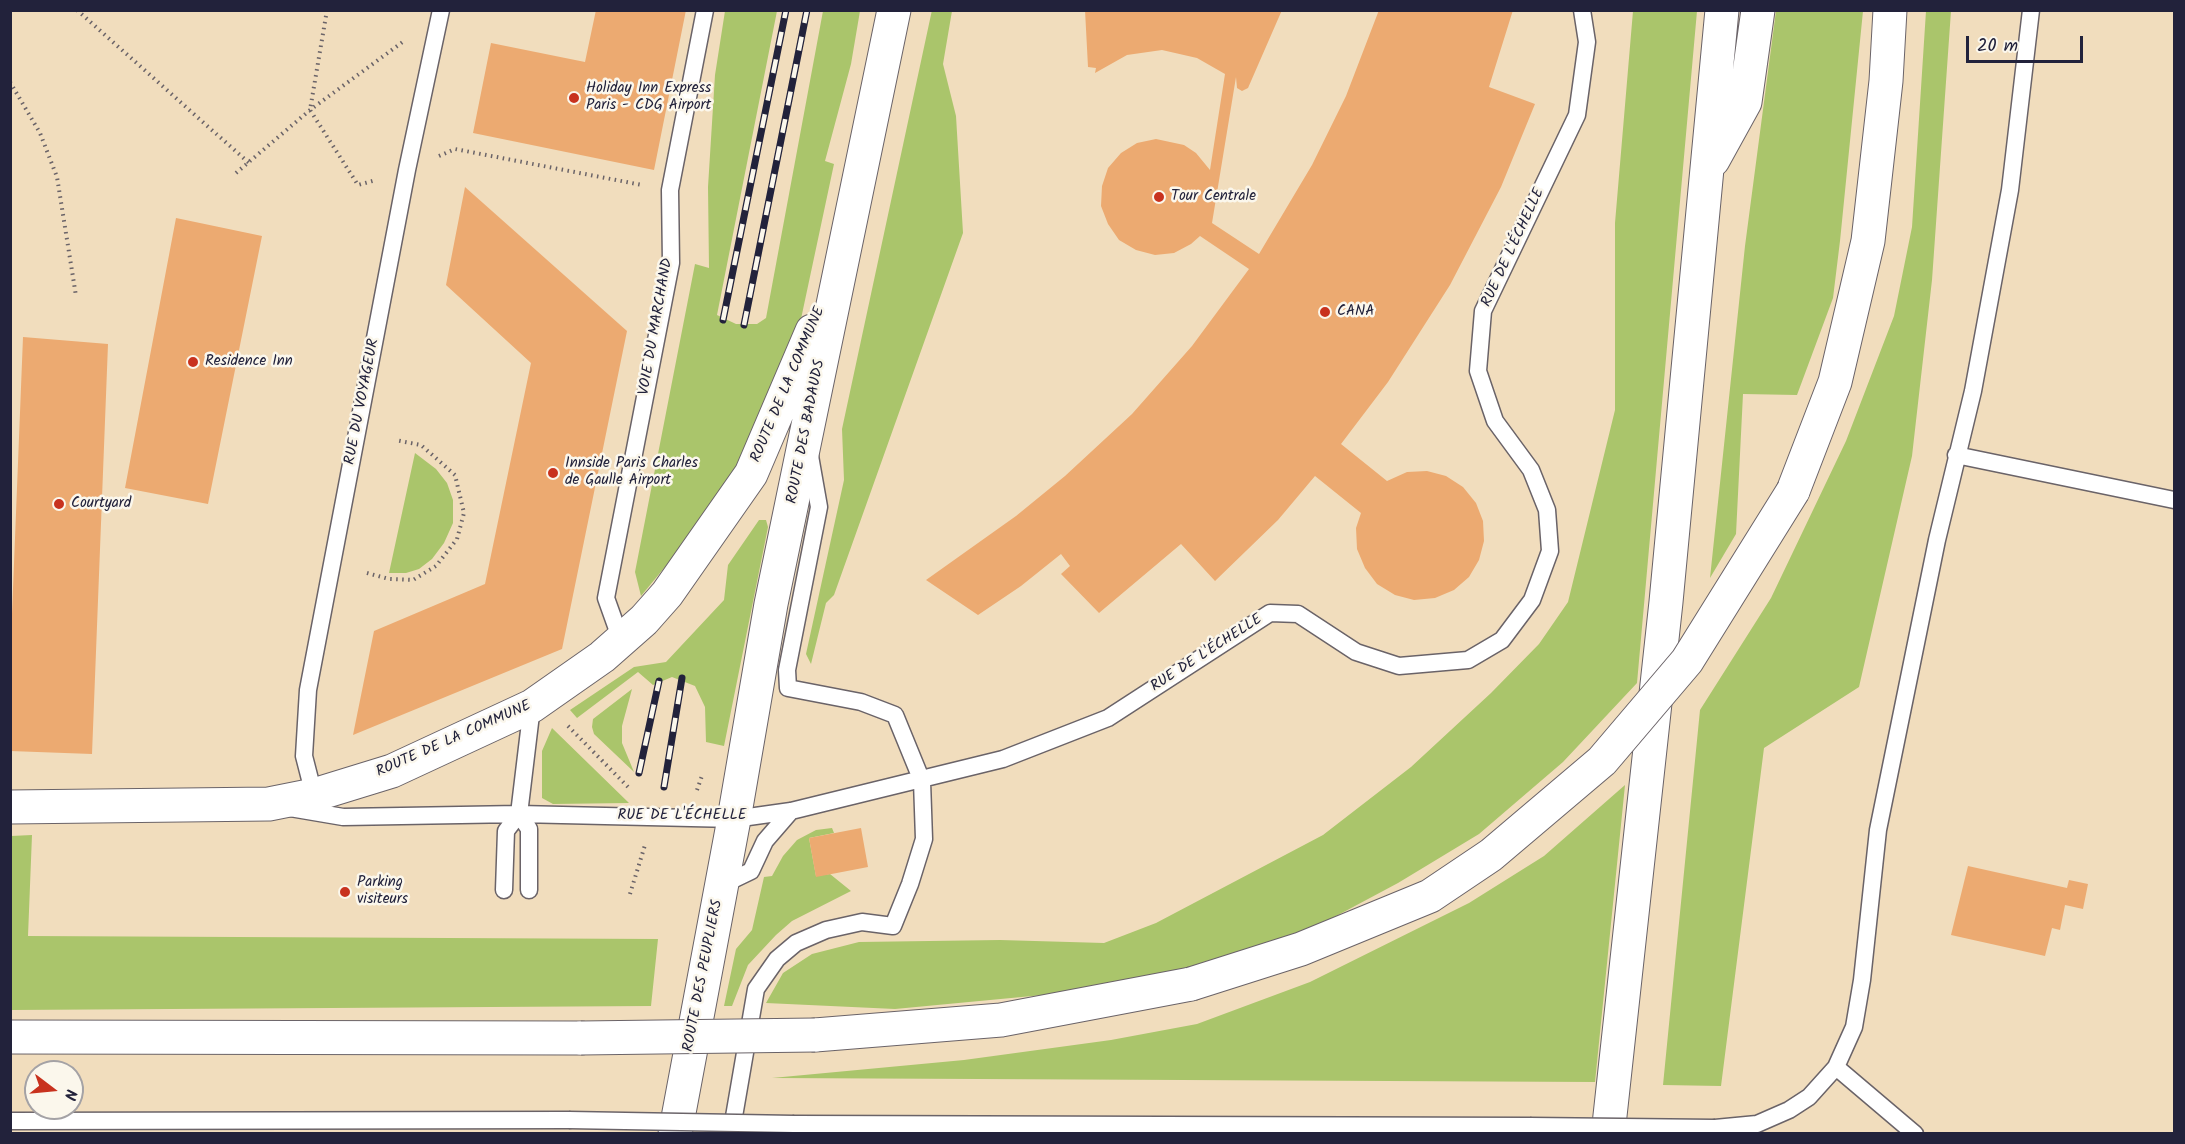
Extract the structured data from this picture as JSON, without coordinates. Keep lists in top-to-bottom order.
{
  "streets": {
    "main road": ["ROUTE DE LA COMMUNE", "ROUTE DES BADAUDS", "ROUTE DES PEUPLIERS"],
    "lane": ["RUE DE L'ÉCHELLE", "VOIE DU MARCHAND", "RUE DU VOYAGEUR"]
  },
  "crossings": [
    ["RUE DE L'ÉCHELLE", "ROUTE DE LA COMMUNE"],
    ["RUE DE L'ÉCHELLE", "ROUTE DES BADAUDS"],
    ["RUE DE L'ÉCHELLE", "ROUTE DES PEUPLIERS"],
    ["VOIE DU MARCHAND", "ROUTE DE LA COMMUNE"],
    ["ROUTE DE LA COMMUNE", "RUE DU VOYAGEUR"],
    ["ROUTE DE LA COMMUNE", "ROUTE DES BADAUDS"],
    ["ROUTE DES BADAUDS", "ROUTE DES PEUPLIERS"]
  ],
  "places": [
    "Holiday Inn Express Paris - CDG Airport",
    "Tour Centrale",
    "CANA",
    "Residence Inn",
    "Innside Paris Charles de Gaulle Airport",
    "Courtyard",
    "Parking visiteurs"
  ],
  "scale_bar": "20 m",
  "north": "right"
}
